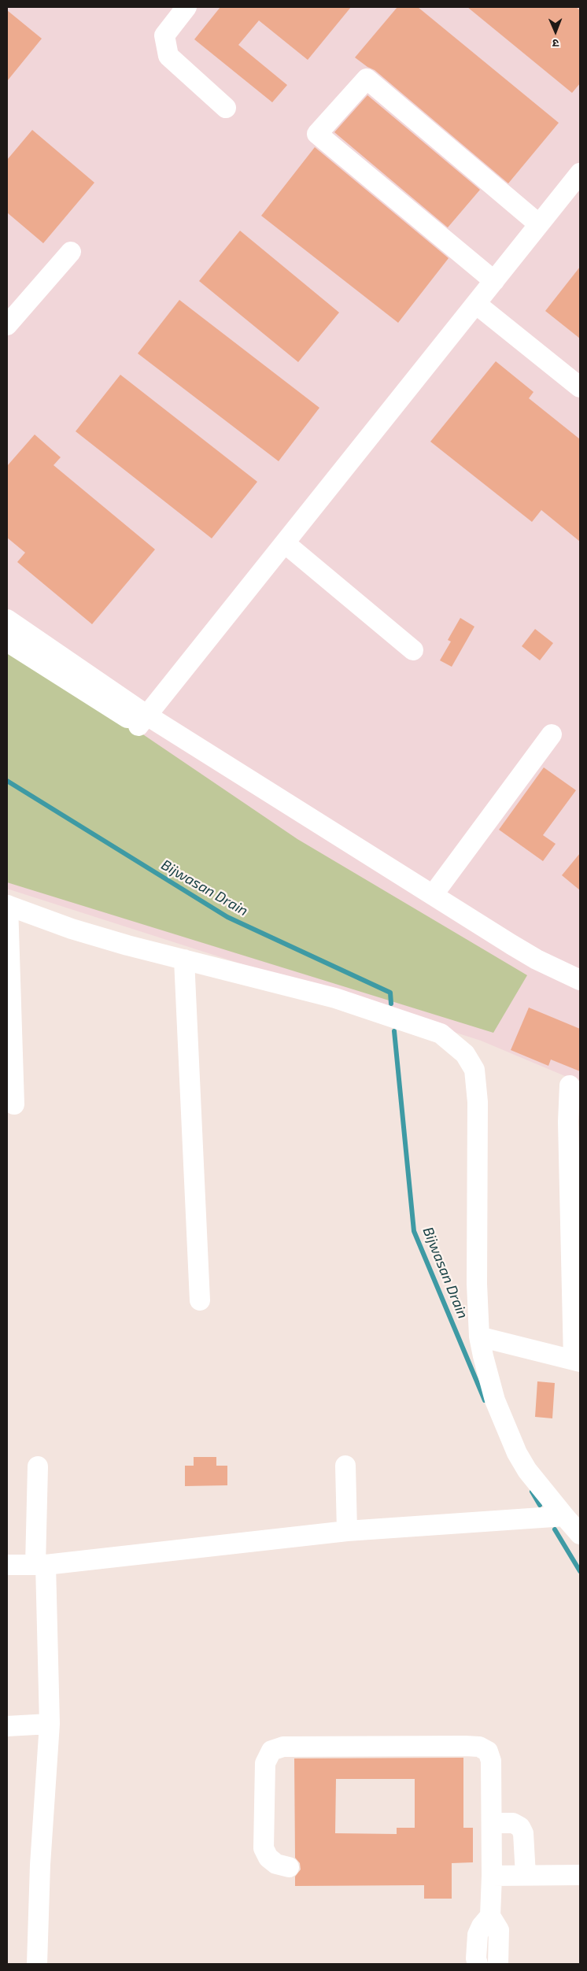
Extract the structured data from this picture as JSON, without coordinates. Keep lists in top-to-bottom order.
{
  "water": ["Bijwasan Drain"],
  "north": "bottom"
}
